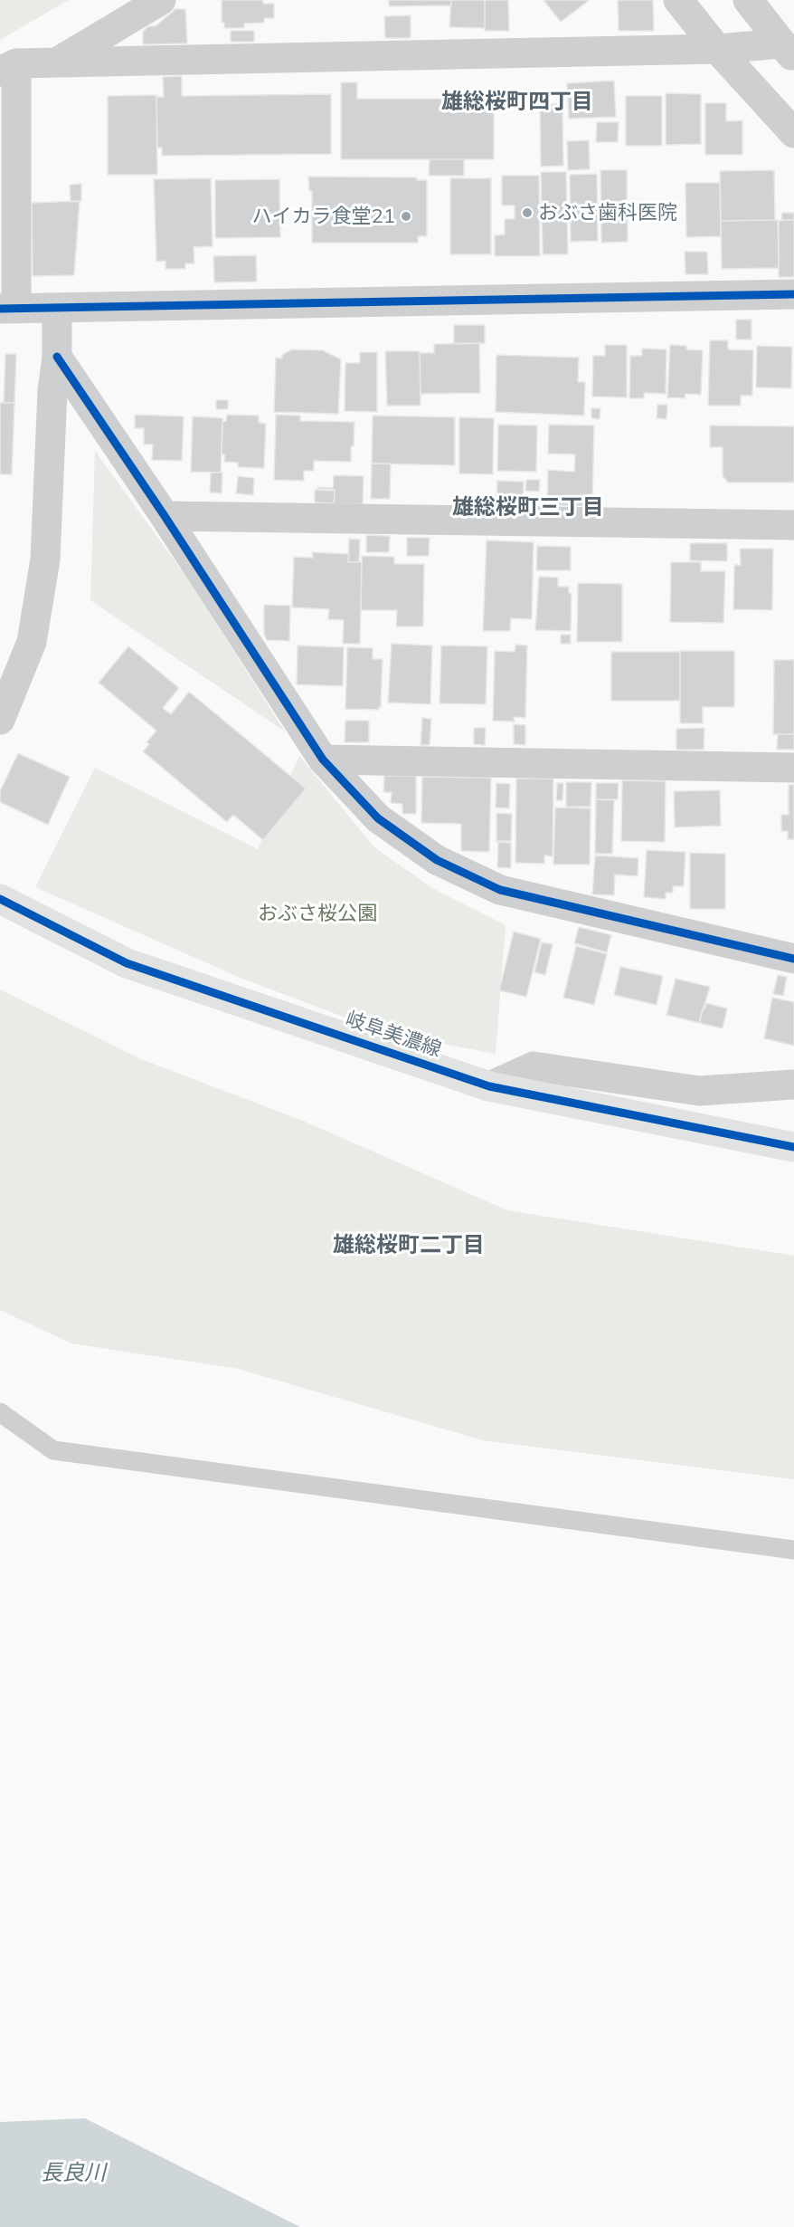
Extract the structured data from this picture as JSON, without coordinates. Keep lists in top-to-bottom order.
{
  "streets": {
    "main road": ["岐阜美濃線"]
  },
  "districts": ["雄総桜町四丁目", "雄総桜町三丁目", "雄総桜町二丁目"],
  "water": ["長良川"],
  "parks": ["おぶさ桜公園"],
  "places": ["おぶさ歯科医院", "ハイカラ食堂21"]
}
